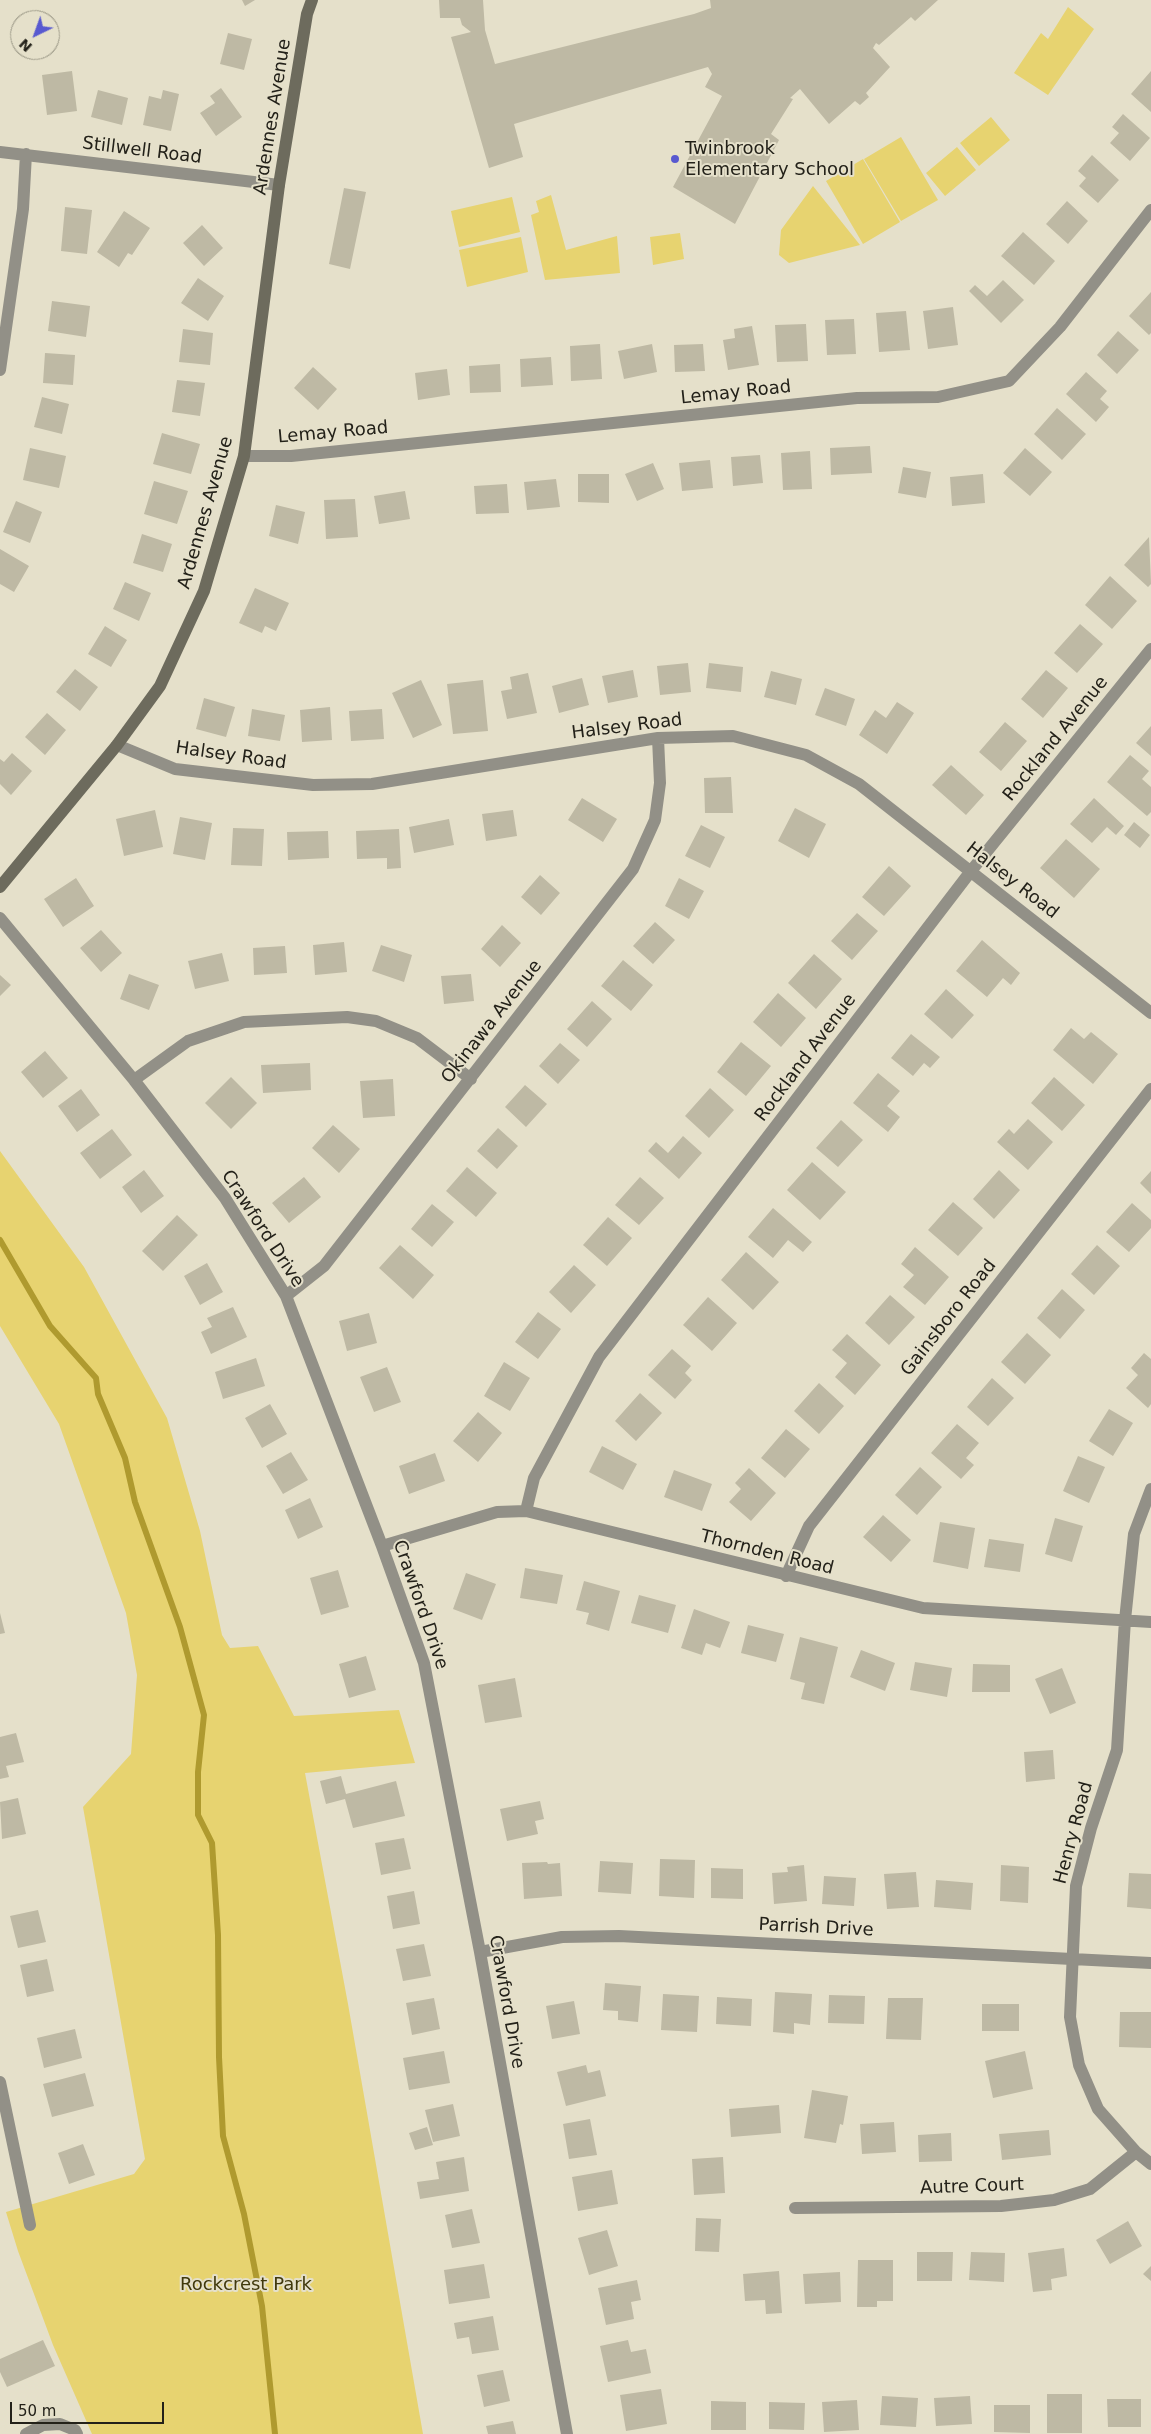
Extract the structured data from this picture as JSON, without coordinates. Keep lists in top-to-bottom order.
{
  "streets": {
    "street": [
      "Ardennes Avenue",
      "Stillwell Road",
      "Lemay Road",
      "Halsey Road",
      "Rockland Avenue",
      "Okinawa Avenue",
      "Crawford Drive",
      "Gainsboro Road",
      "Thornden Road",
      "Henry Road",
      "Parrish Drive",
      "Autre Court"
    ]
  },
  "crossings": [
    ["Ardennes Avenue", "Stillwell Road"],
    ["Ardennes Avenue", "Lemay Road"],
    ["Ardennes Avenue", "Halsey Road"],
    ["Halsey Road", "Rockland Avenue"],
    ["Halsey Road", "Okinawa Avenue"],
    ["Rockland Avenue", "Thornden Road"],
    ["Okinawa Avenue", "Crawford Drive"],
    ["Crawford Drive", "Thornden Road"],
    ["Crawford Drive", "Parrish Drive"],
    ["Gainsboro Road", "Thornden Road"],
    ["Thornden Road", "Henry Road"],
    ["Henry Road", "Parrish Drive"],
    ["Henry Road", "Autre Court"]
  ],
  "parks": ["Rockcrest Park"],
  "places": ["Twinbrook Elementary School"],
  "scale_bar": "50 m",
  "north": "bottom left"
}
